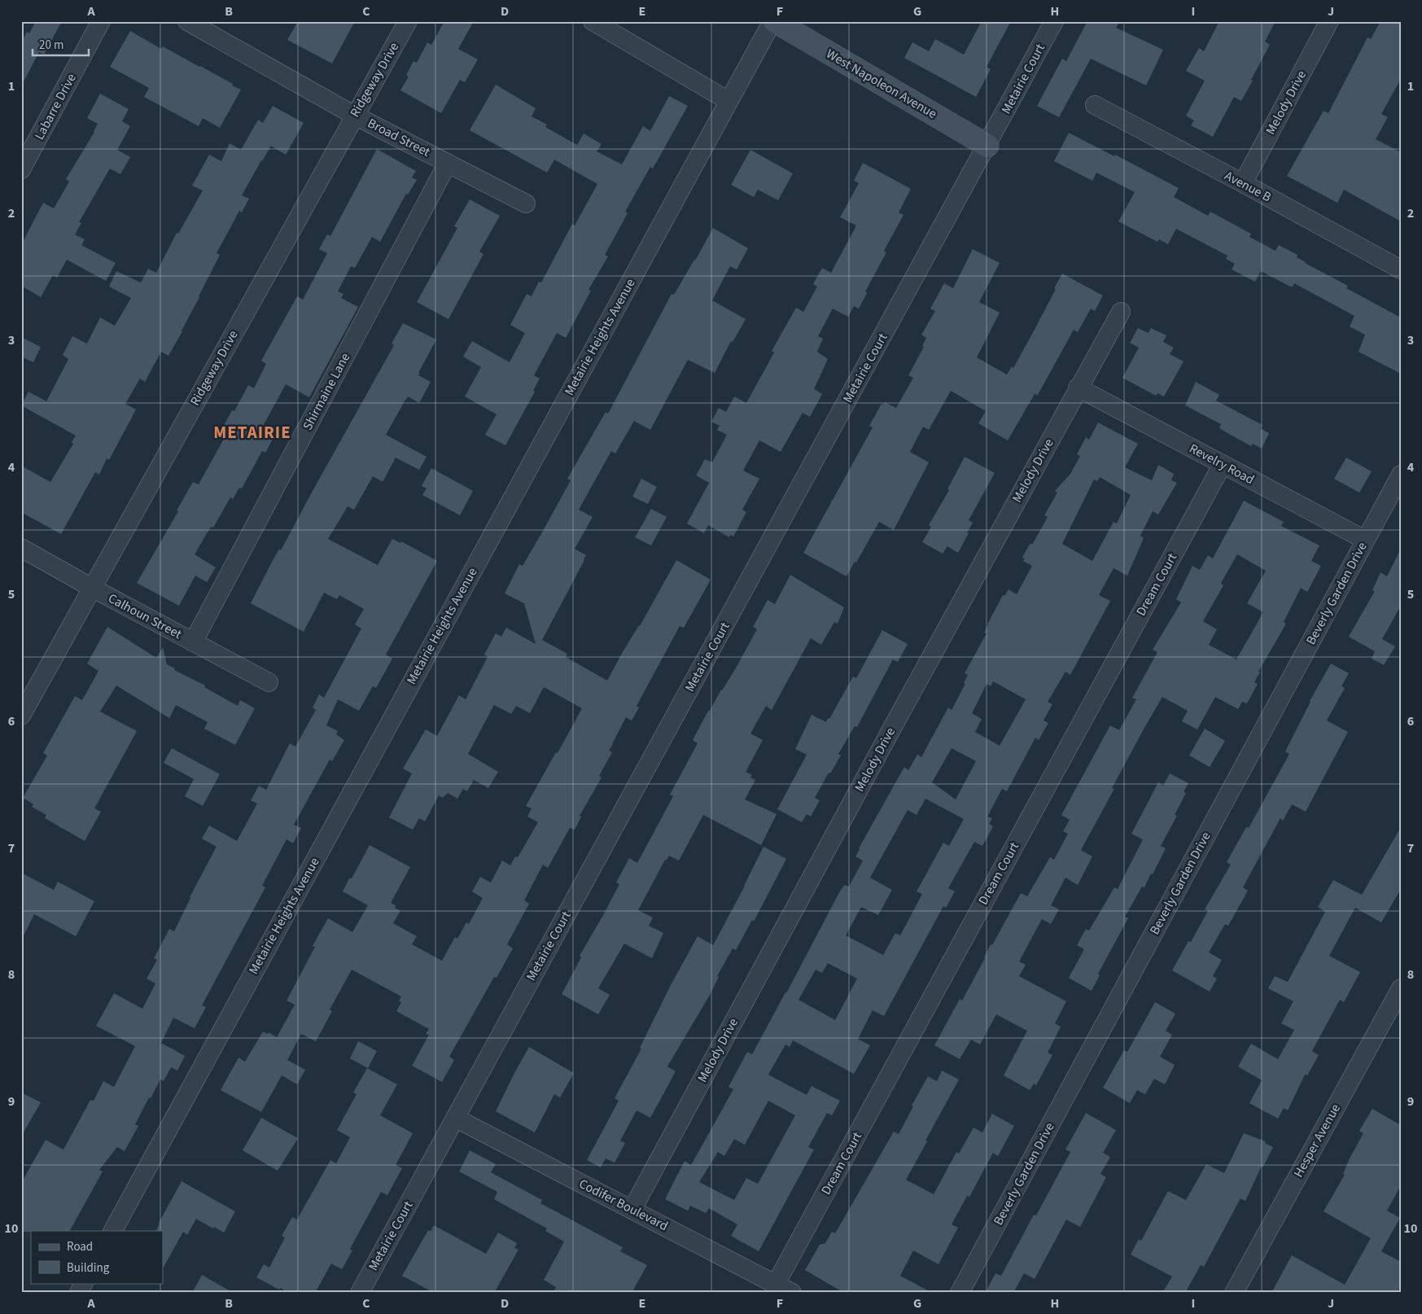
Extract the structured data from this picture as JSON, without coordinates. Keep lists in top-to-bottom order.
{
  "streets": {
    "street": [
      "Metairie Court",
      "Ridgeway Drive",
      "West Napoleon Avenue",
      "Melody Drive",
      "Labarre Drive",
      "Broad Street",
      "Avenue B",
      "Metairie Heights Avenue",
      "Shirmaine Lane",
      "Revelry Road",
      "Dream Court",
      "Beverly Garden Drive",
      "Calhoun Street",
      "Hesper Avenue",
      "Codifer Boulevard"
    ]
  },
  "crossings": [
    ["Metairie Court", "West Napoleon Avenue"],
    ["Metairie Court", "Codifer Boulevard"],
    ["Ridgeway Drive", "Broad Street"],
    ["Ridgeway Drive", "Calhoun Street"],
    ["West Napoleon Avenue", "Metairie Heights Avenue"],
    ["Melody Drive", "Avenue B"],
    ["Melody Drive", "Revelry Road"],
    ["Melody Drive", "Codifer Boulevard"],
    ["Broad Street", "Shirmaine Lane"],
    ["Shirmaine Lane", "Calhoun Street"],
    ["Revelry Road", "Dream Court"],
    ["Revelry Road", "Beverly Garden Drive"],
    ["Dream Court", "Codifer Boulevard"]
  ],
  "districts": ["METAIRIE"],
  "legend": ["Road", "Building"],
  "scale_bar": "20 m",
  "grid": {
    "columns": [
      "A",
      "B",
      "C",
      "D",
      "E",
      "F",
      "G",
      "H",
      "I",
      "J"
    ],
    "rows": [
      "1",
      "2",
      "3",
      "4",
      "5",
      "6",
      "7",
      "8",
      "9",
      "10"
    ]
  }
}
